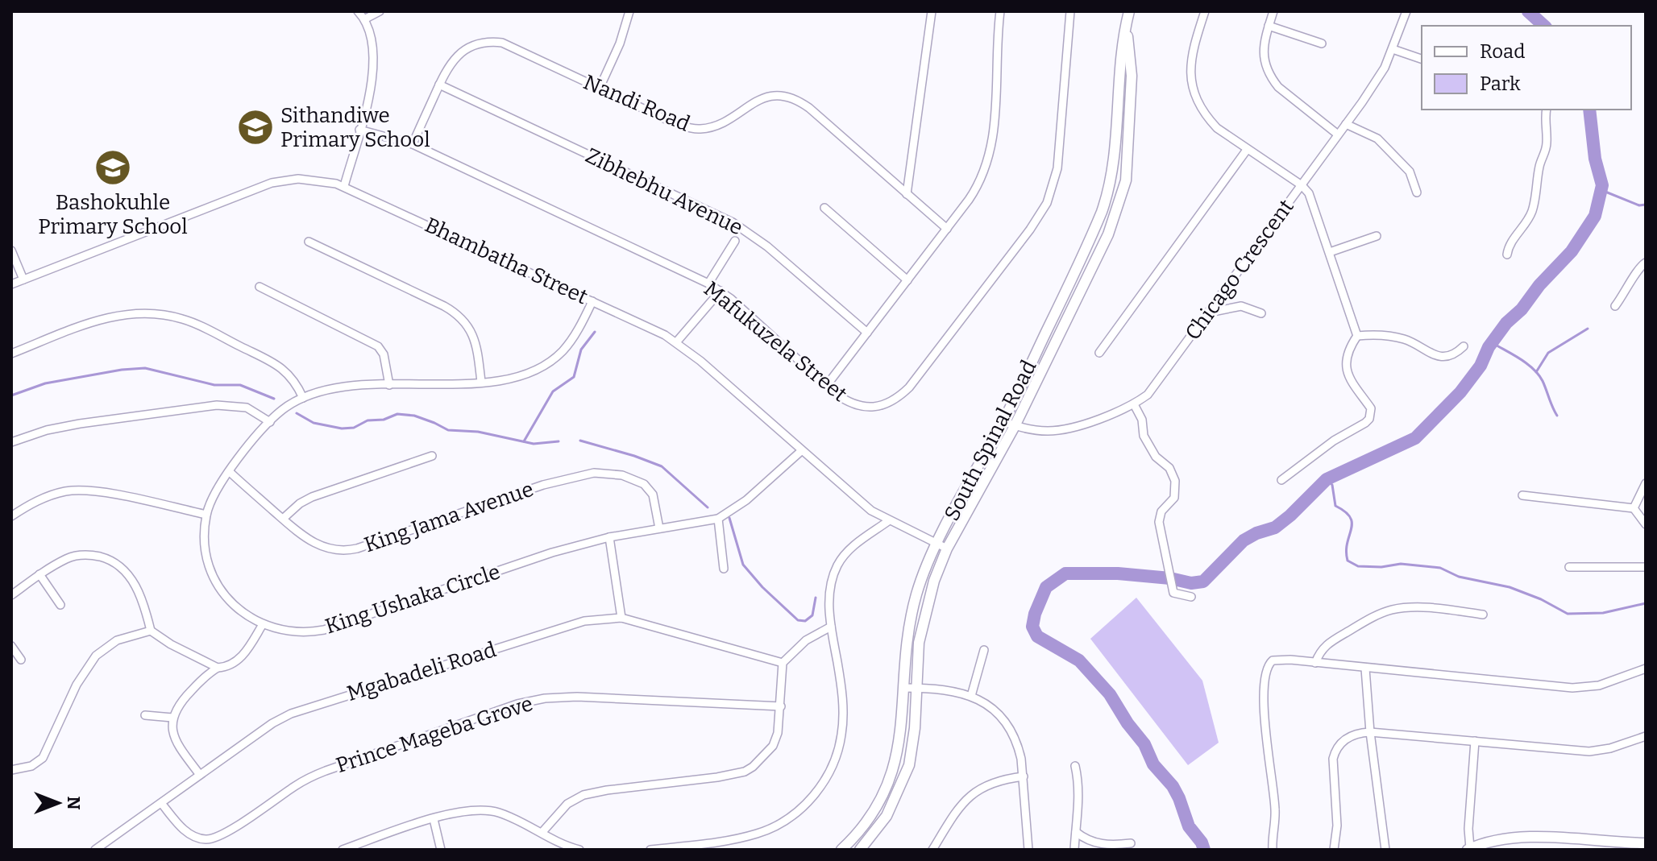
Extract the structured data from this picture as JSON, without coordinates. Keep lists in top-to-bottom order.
{
  "streets": {
    "street": [
      "Nandi Road",
      "Zibhebhu Avenue",
      "Bhambatha Street",
      "Chicago Crescent",
      "Mafukuzela Street",
      "South Spinal Road",
      "King Jama Avenue",
      "King Ushaka Circle",
      "Mgabadeli Road",
      "Prince Mageba Grove"
    ]
  },
  "crossings": [
    ["Nandi Road", "Zibhebhu Avenue"],
    ["Nandi Road", "Mafukuzela Street"],
    ["Bhambatha Street", "South Spinal Road"],
    ["Bhambatha Street", "King Ushaka Circle"],
    ["Chicago Crescent", "South Spinal Road"],
    ["King Jama Avenue", "King Ushaka Circle"],
    ["Mgabadeli Road", "Prince Mageba Grove"]
  ],
  "places": {
    "school or university": ["Sithandiwe Primary School", "Bashokuhle Primary School"]
  },
  "legend": ["Road", "Park"],
  "north": "right"
}
